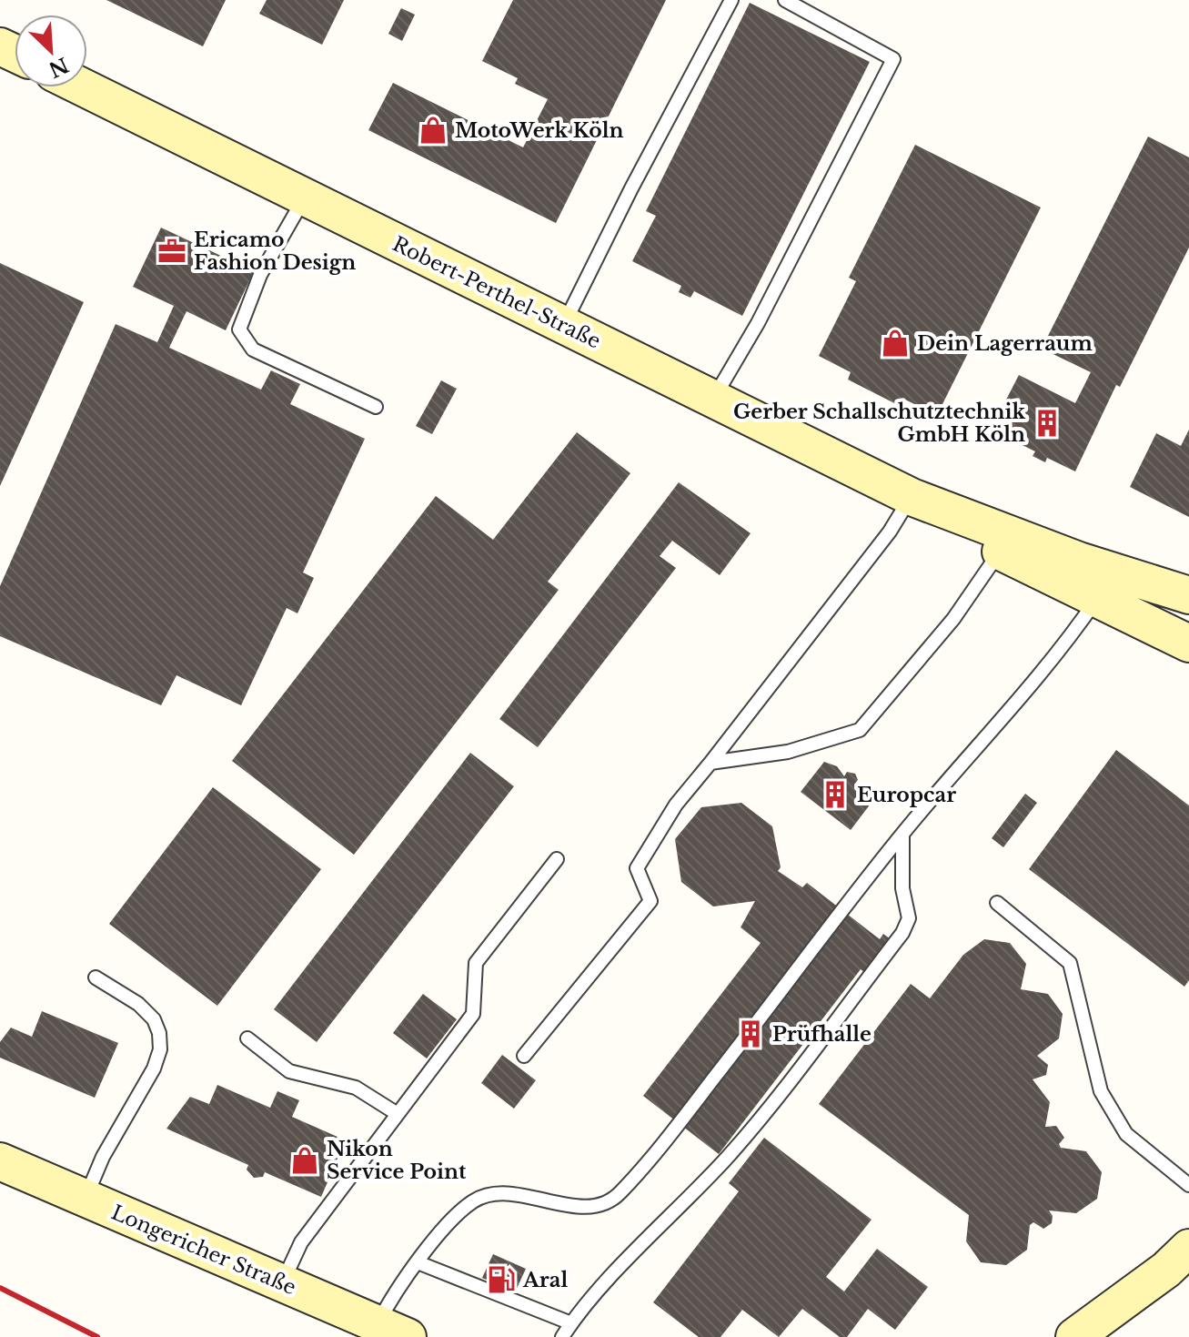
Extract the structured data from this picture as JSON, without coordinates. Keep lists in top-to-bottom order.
{
  "streets": {
    "street": ["Robert-Perthel-Straße", "Longericher Straße"]
  },
  "places": {
    "shop": ["MotoWerk Köln", "Dein Lagerraum", "Nikon Service Point"],
    "office": ["Ericamo Fashion Design"],
    "building": ["Gerber Schallschutztechnik GmbH Köln", "Europcar", "Prüfhalle"],
    "fuel station": ["Aral"]
  },
  "north": "bottom right"
}
